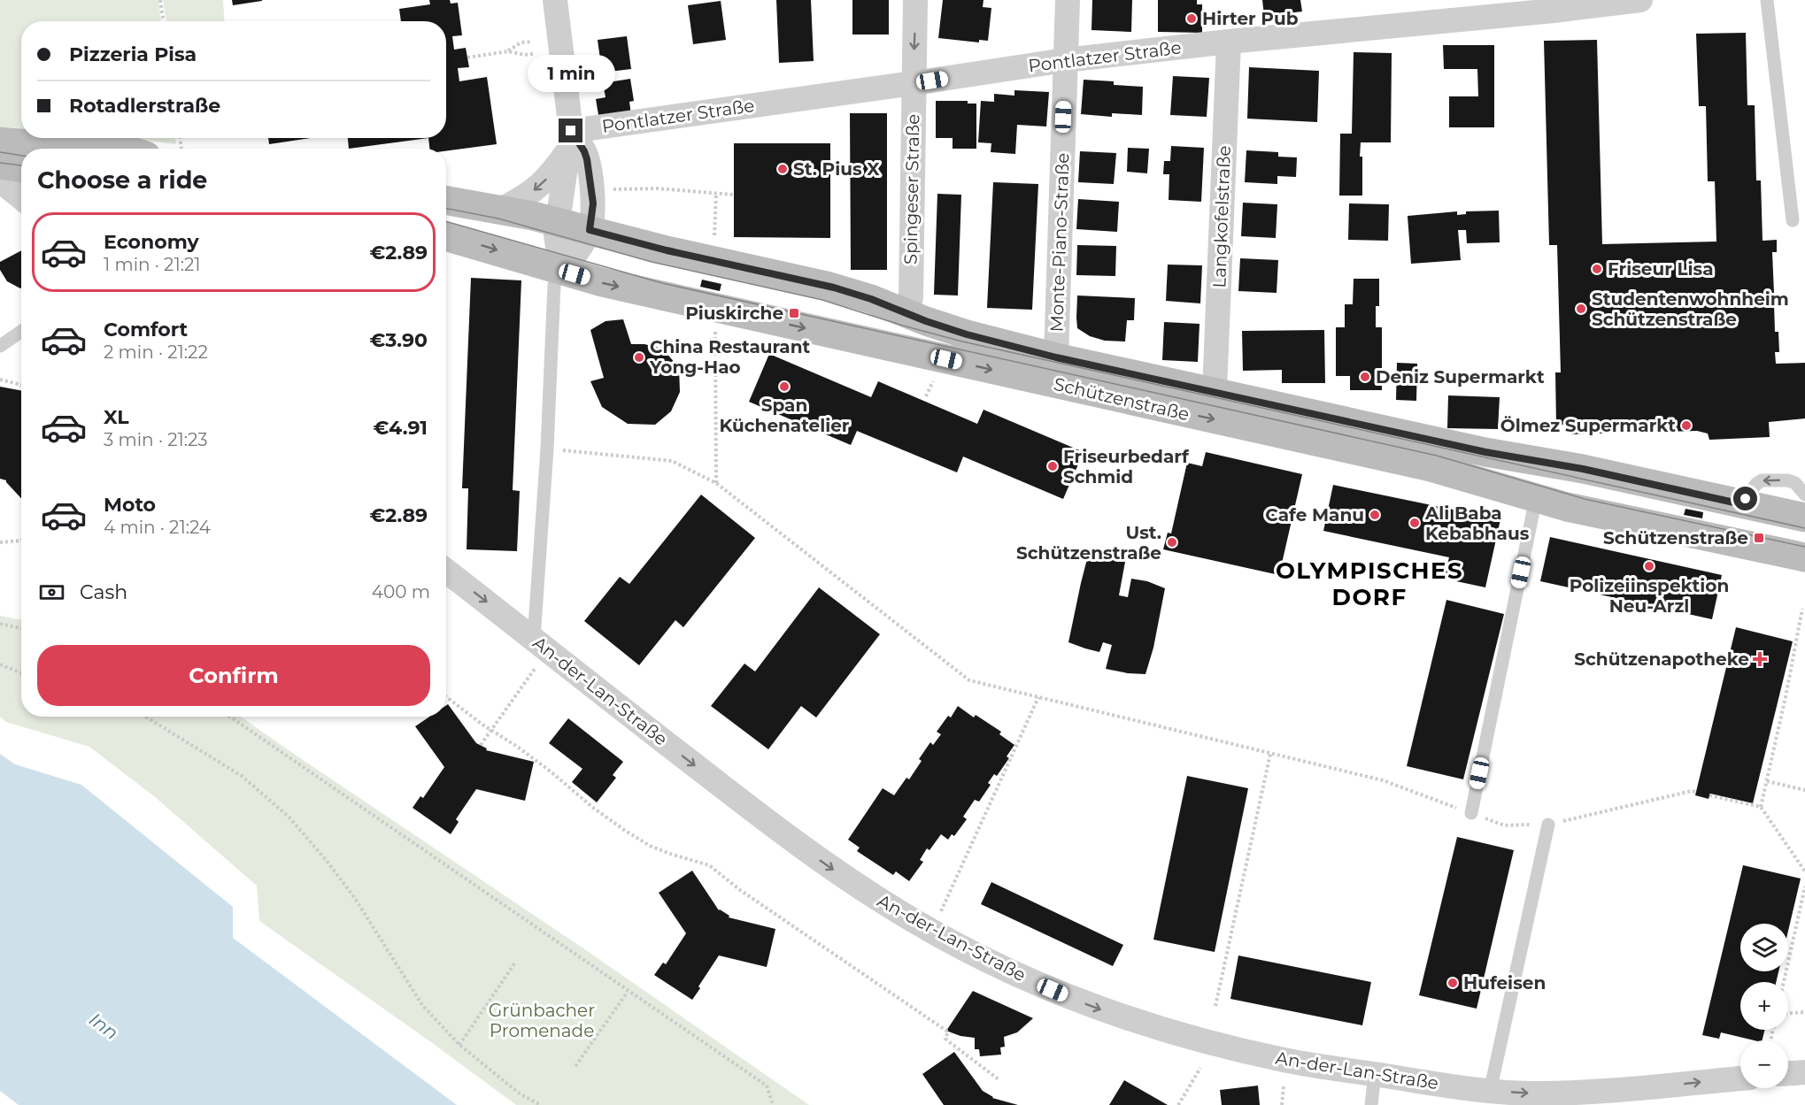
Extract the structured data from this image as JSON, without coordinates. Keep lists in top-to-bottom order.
{
  "streets": {
    "street": [
      "Pontlatzer Straße",
      "Spingeser Straße",
      "Langkofelstraße",
      "Monte-Piano-Straße",
      "Schützenstraße",
      "An-der-Lan-Straße"
    ]
  },
  "crossings": [
    ["Pontlatzer Straße", "Spingeser Straße"],
    ["Pontlatzer Straße", "Langkofelstraße"],
    ["Pontlatzer Straße", "Monte-Piano-Straße"],
    ["Spingeser Straße", "Schützenstraße"],
    ["Langkofelstraße", "Schützenstraße"],
    ["Monte-Piano-Straße", "Schützenstraße"]
  ],
  "one_way": ["An-der-Lan-Straße"],
  "districts": ["OLYMPISCHES DORF"],
  "water": ["Inn"],
  "parks": ["Grünbacher Promenade"],
  "places": {
    "other": [
      "Hirter Pub",
      "St. Pius X",
      "Friseur Lisa",
      "Studentenwohnheim Schützenstraße",
      "China Restaurant Yong-Hao",
      "Deniz Supermarkt",
      "Span Küchenatelier",
      "Ölmez Supermarkt",
      "Friseurbedarf Schmid",
      "Cafe Manu",
      "Ali Baba Kebabhaus",
      "Ust. Schützenstraße",
      "Polizeiinspektion Neu-Arzl",
      "Hufeisen"
    ],
    "transit": ["Piuskirche", "Schützenstraße"],
    "health": ["Schützenapotheke"]
  },
  "page": {
    "banner": ["Pizzeria Pisa", "Rotadlerstraße"],
    "bubble": "1 min",
    "heading": "Choose a ride",
    "list": [
      {
        "name": "Economy",
        "note": "1 min · 21:21",
        "value": "€2.89"
      },
      {
        "name": "Comfort",
        "note": "2 min · 21:22",
        "value": "€3.90"
      },
      {
        "name": "XL",
        "note": "3 min · 21:23",
        "value": "€4.91"
      },
      {
        "name": "Moto",
        "note": "4 min · 21:24",
        "value": "€2.89"
      }
    ],
    "pay": ["Cash", "400 m"],
    "buttons": "Confirm",
    "map_buttons": ["+", "−"]
  }
}
